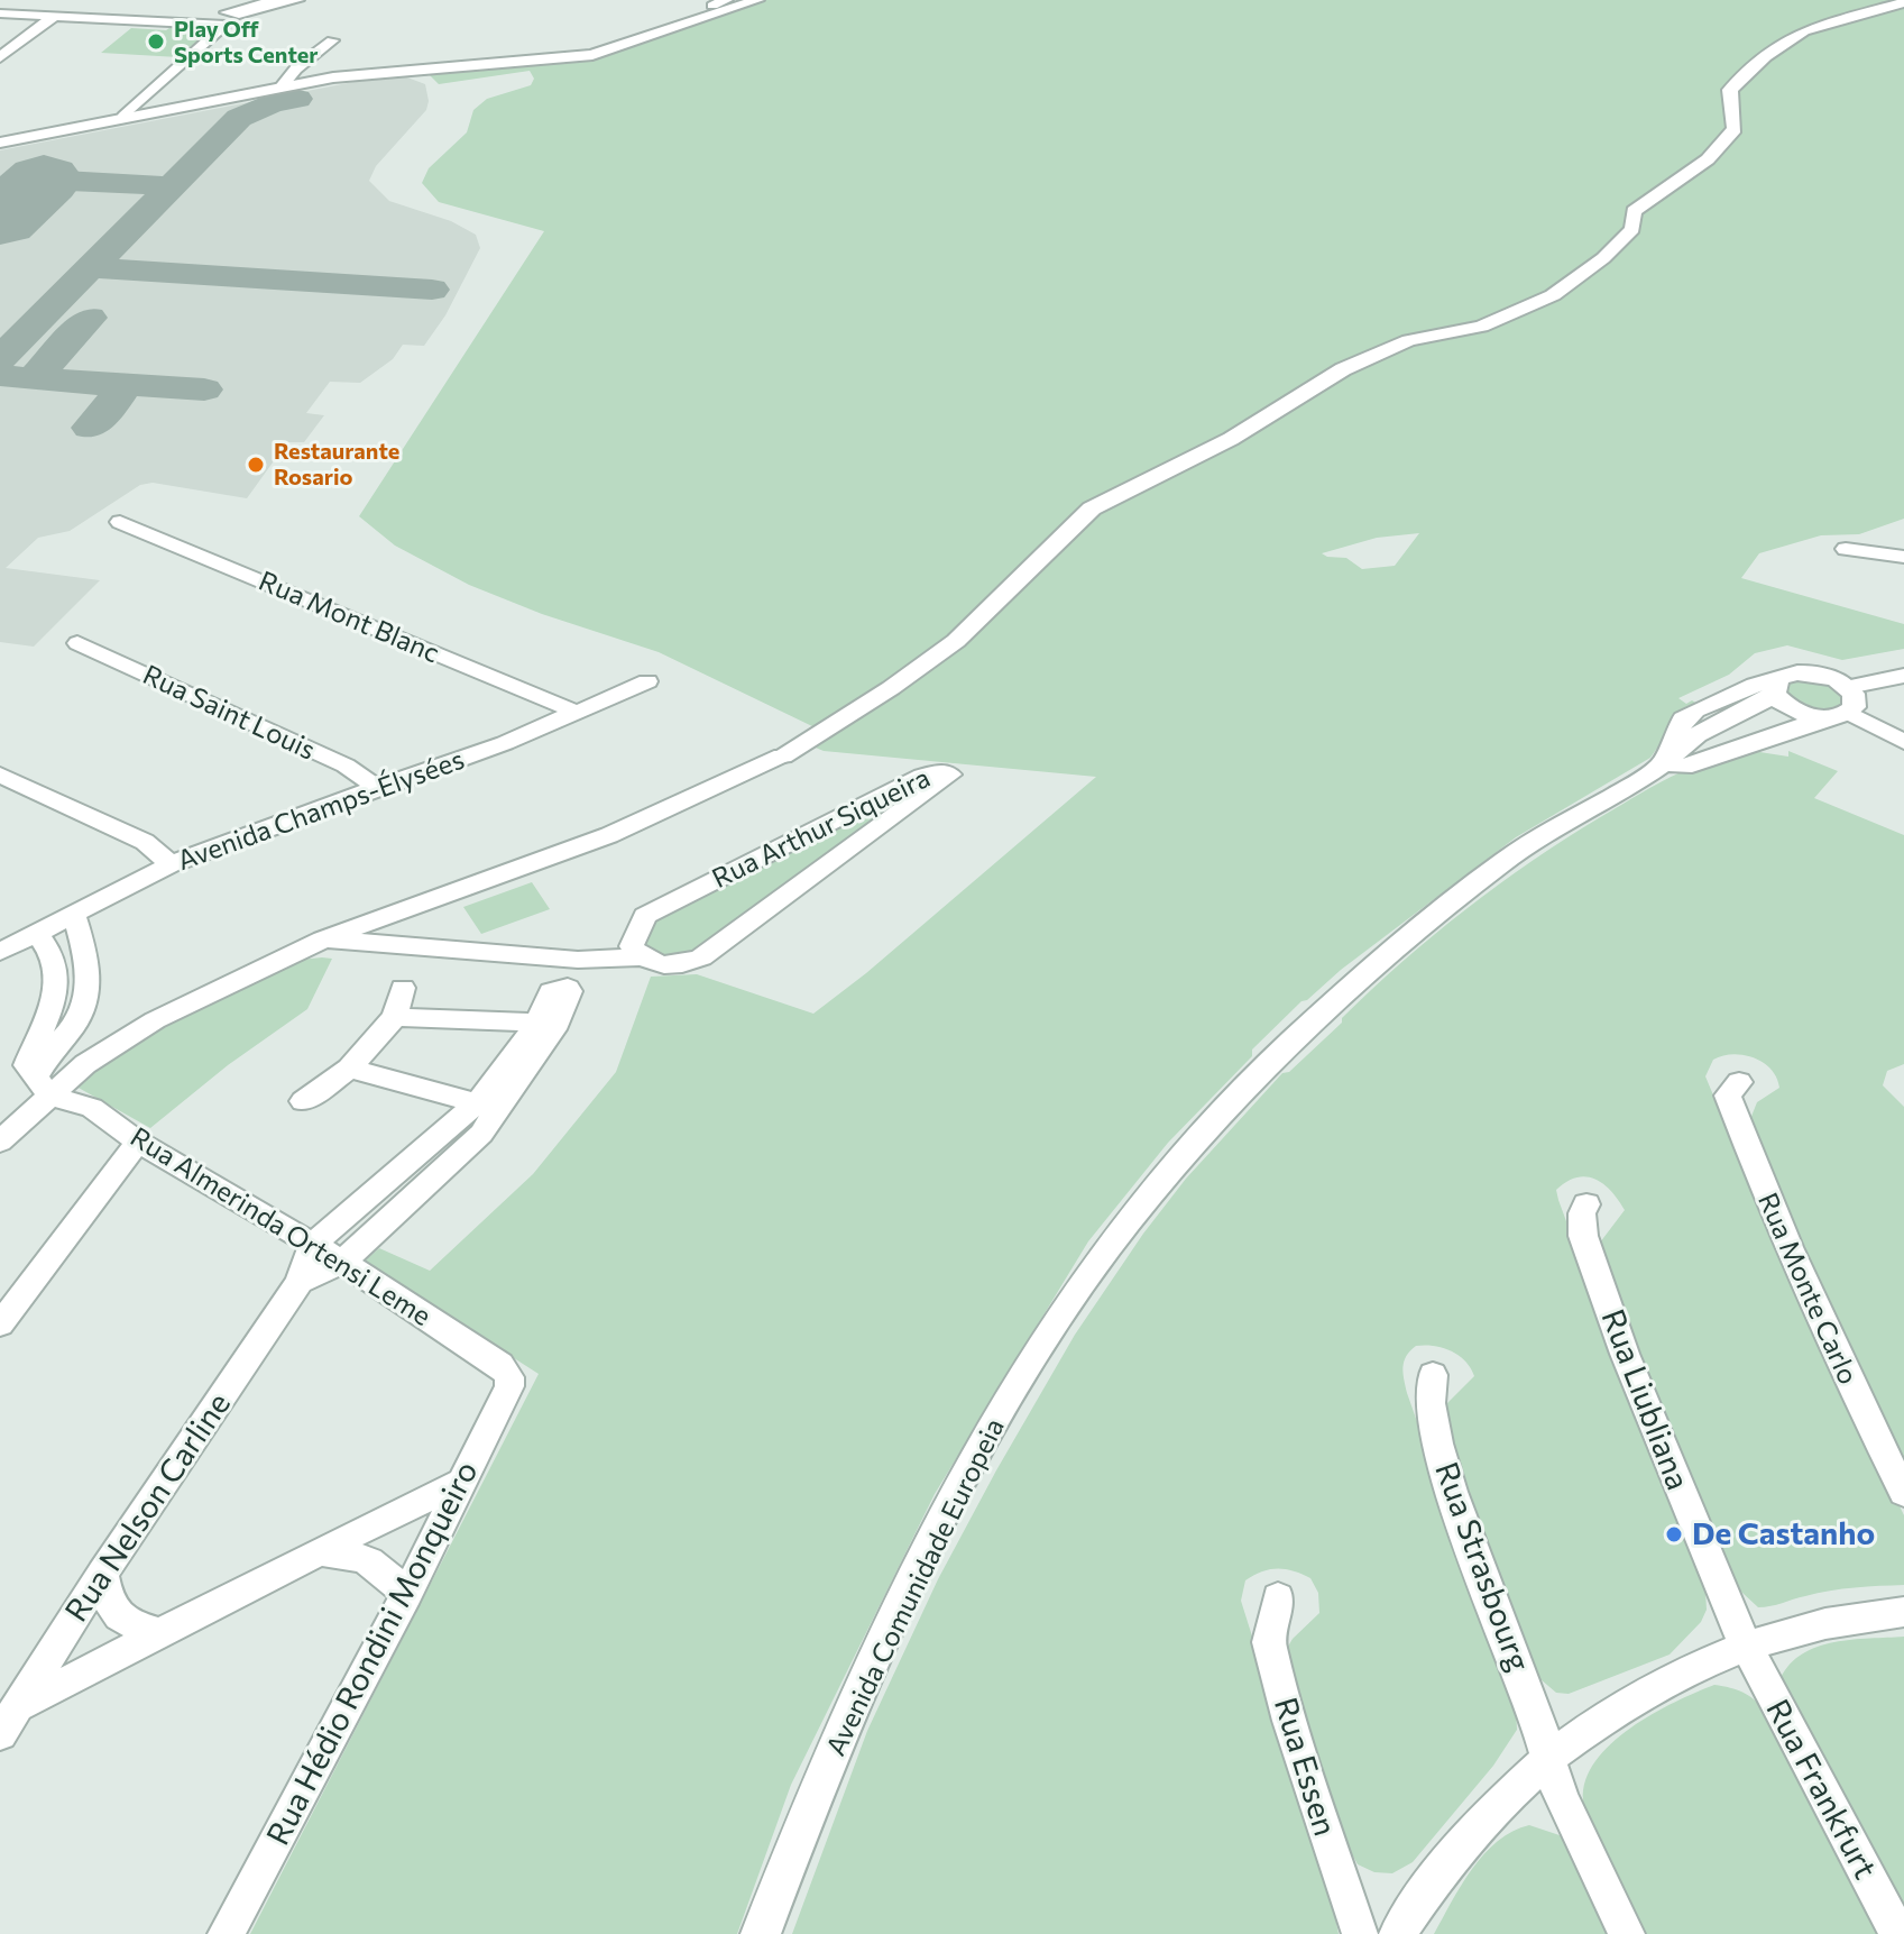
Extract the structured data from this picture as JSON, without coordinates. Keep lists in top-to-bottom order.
{
  "streets": {
    "street": [
      "Rua Mont Blanc",
      "Rua Saint Louis",
      "Avenida Champs-Élysées",
      "Rua Arthur Siqueira",
      "Rua Almerinda Ortensi Leme",
      "Rua Monte Carlo",
      "Rua Liubliana",
      "Rua Nelson Carline",
      "Rua Strasbourg",
      "Avenida Comunidade Europeia",
      "Rua Hédio Rondini Monqueiro",
      "Rua Essen",
      "Rua Frankfurt"
    ]
  },
  "crossings": [
    ["Rua Mont Blanc", "Avenida Champs-Élysées"],
    ["Rua Saint Louis", "Avenida Champs-Élysées"],
    ["Rua Almerinda Ortensi Leme", "Rua Nelson Carline"],
    ["Rua Almerinda Ortensi Leme", "Rua Hédio Rondini Monqueiro"],
    ["Rua Liubliana", "Rua Frankfurt"]
  ],
  "places": ["Play Off Sports Center", "Restaurante Rosario", "De Castanho"]
}
